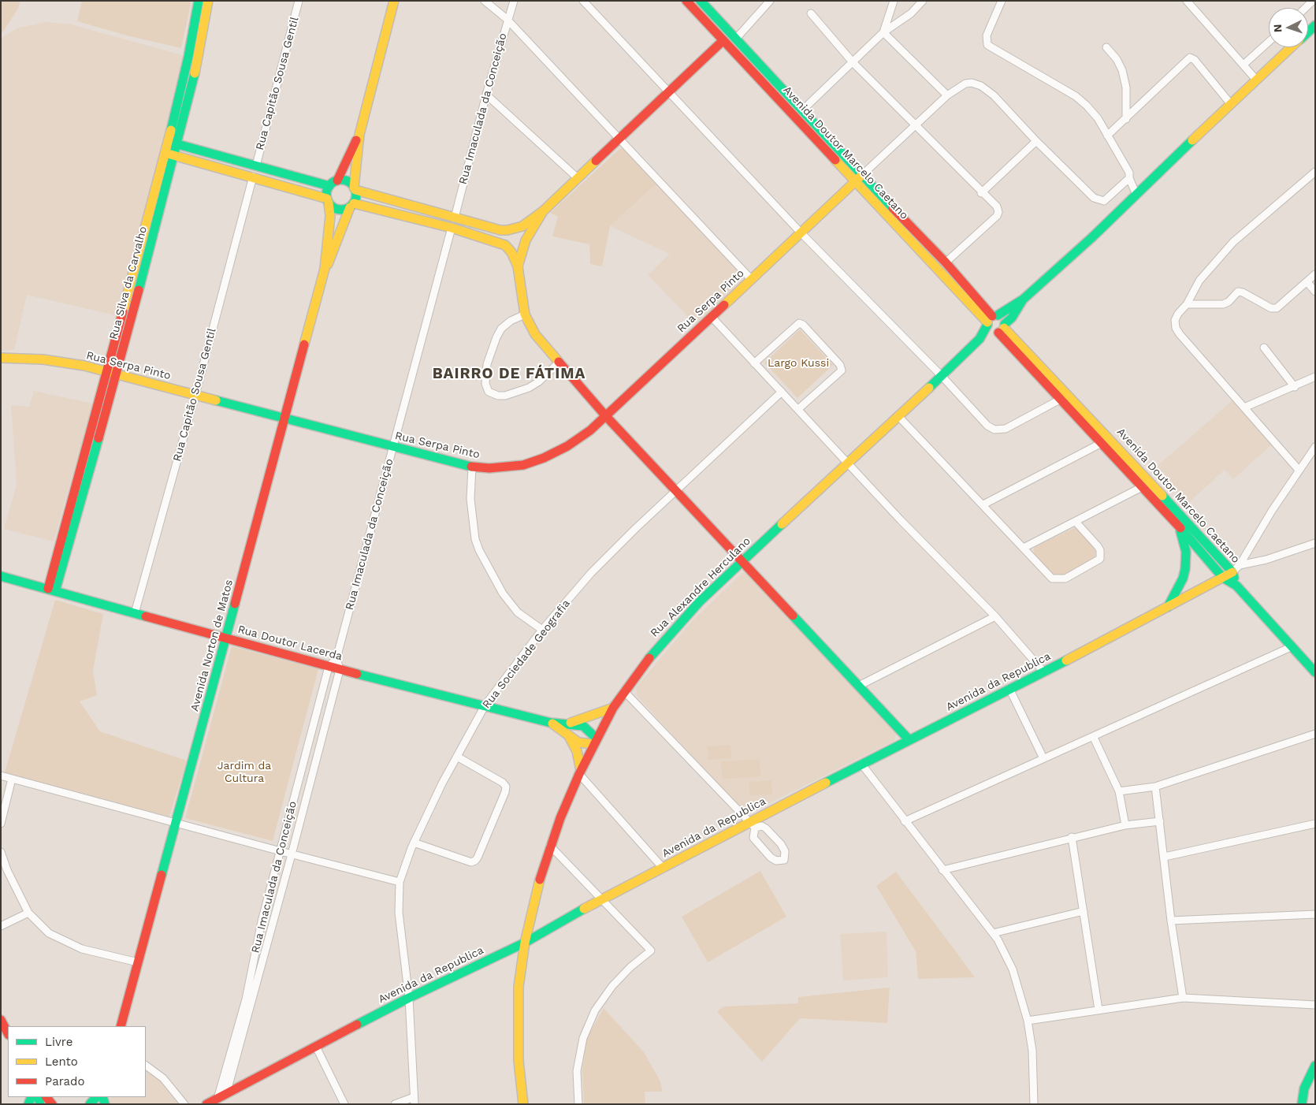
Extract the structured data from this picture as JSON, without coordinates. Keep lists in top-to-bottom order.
{
  "streets": {
    "street": [
      "Rua Capitão Sousa Gentil",
      "Rua Imaculada da Conceição",
      "Avenida Doutor Marcelo Caetano",
      "Rua Silva da Carvalho",
      "Rua Serpa Pinto",
      "Rua Alexandre Herculano",
      "Rua Doutor Lacerda",
      "Avenida Norton de Matos",
      "Rua Sociedade Geografia",
      "Avenida da Republica"
    ]
  },
  "crossings": [
    ["Rua Capitão Sousa Gentil", "Rua Serpa Pinto"],
    ["Rua Capitão Sousa Gentil", "Rua Doutor Lacerda"],
    ["Rua Imaculada da Conceição", "Rua Serpa Pinto"],
    ["Rua Imaculada da Conceição", "Rua Doutor Lacerda"],
    ["Rua Imaculada da Conceição", "Avenida da Republica"],
    ["Avenida Doutor Marcelo Caetano", "Rua Serpa Pinto"],
    ["Avenida Doutor Marcelo Caetano", "Rua Alexandre Herculano"],
    ["Avenida Doutor Marcelo Caetano", "Avenida da Republica"],
    ["Rua Silva da Carvalho", "Rua Serpa Pinto"],
    ["Rua Silva da Carvalho", "Rua Doutor Lacerda"],
    ["Rua Serpa Pinto", "Avenida Norton de Matos"],
    ["Rua Alexandre Herculano", "Rua Doutor Lacerda"],
    ["Rua Alexandre Herculano", "Avenida da Republica"],
    ["Rua Doutor Lacerda", "Avenida Norton de Matos"],
    ["Rua Doutor Lacerda", "Rua Sociedade Geografia"],
    ["Rua Sociedade Geografia", "Avenida da Republica"]
  ],
  "districts": ["BAIRRO DE FÁTIMA"],
  "parks": ["Largo Kussi", "Jardim da Cultura"],
  "legend": ["Livre", "Lento", "Parado"],
  "north": "left"
}
